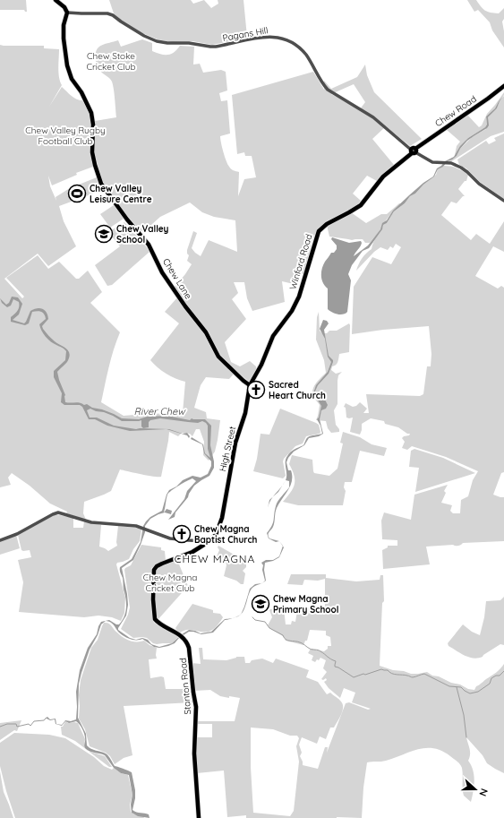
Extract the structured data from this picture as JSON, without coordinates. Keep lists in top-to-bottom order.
{
  "streets": {
    "main road": [
      "Chew Road",
      "Winford Road",
      "Chew Lane",
      "High Street",
      "Stanton Road"
    ],
    "street": ["Pagans Hill"]
  },
  "crossings": [
    ["Pagans Hill", "Chew Road"],
    ["Pagans Hill", "Winford Road"],
    ["Pagans Hill", "Chew Lane"],
    ["Chew Road", "Winford Road"],
    ["Winford Road", "Chew Lane"],
    ["Winford Road", "High Street"],
    ["Chew Lane", "High Street"],
    ["High Street", "Stanton Road"]
  ],
  "districts": ["CHEW MAGNA"],
  "water": ["River Chew"],
  "parks": ["Chew Stoke Cricket Club", "Chew Valley Rugby Football Club", "Chew Magna Cricket Club"],
  "places": {
    "sports": ["Chew Valley Leisure Centre"],
    "school or university": ["Chew Valley School", "Chew Magna Primary School"],
    "church": ["Sacred Heart Church", "Chew Magna Baptist Church"]
  },
  "north": "right"
}
